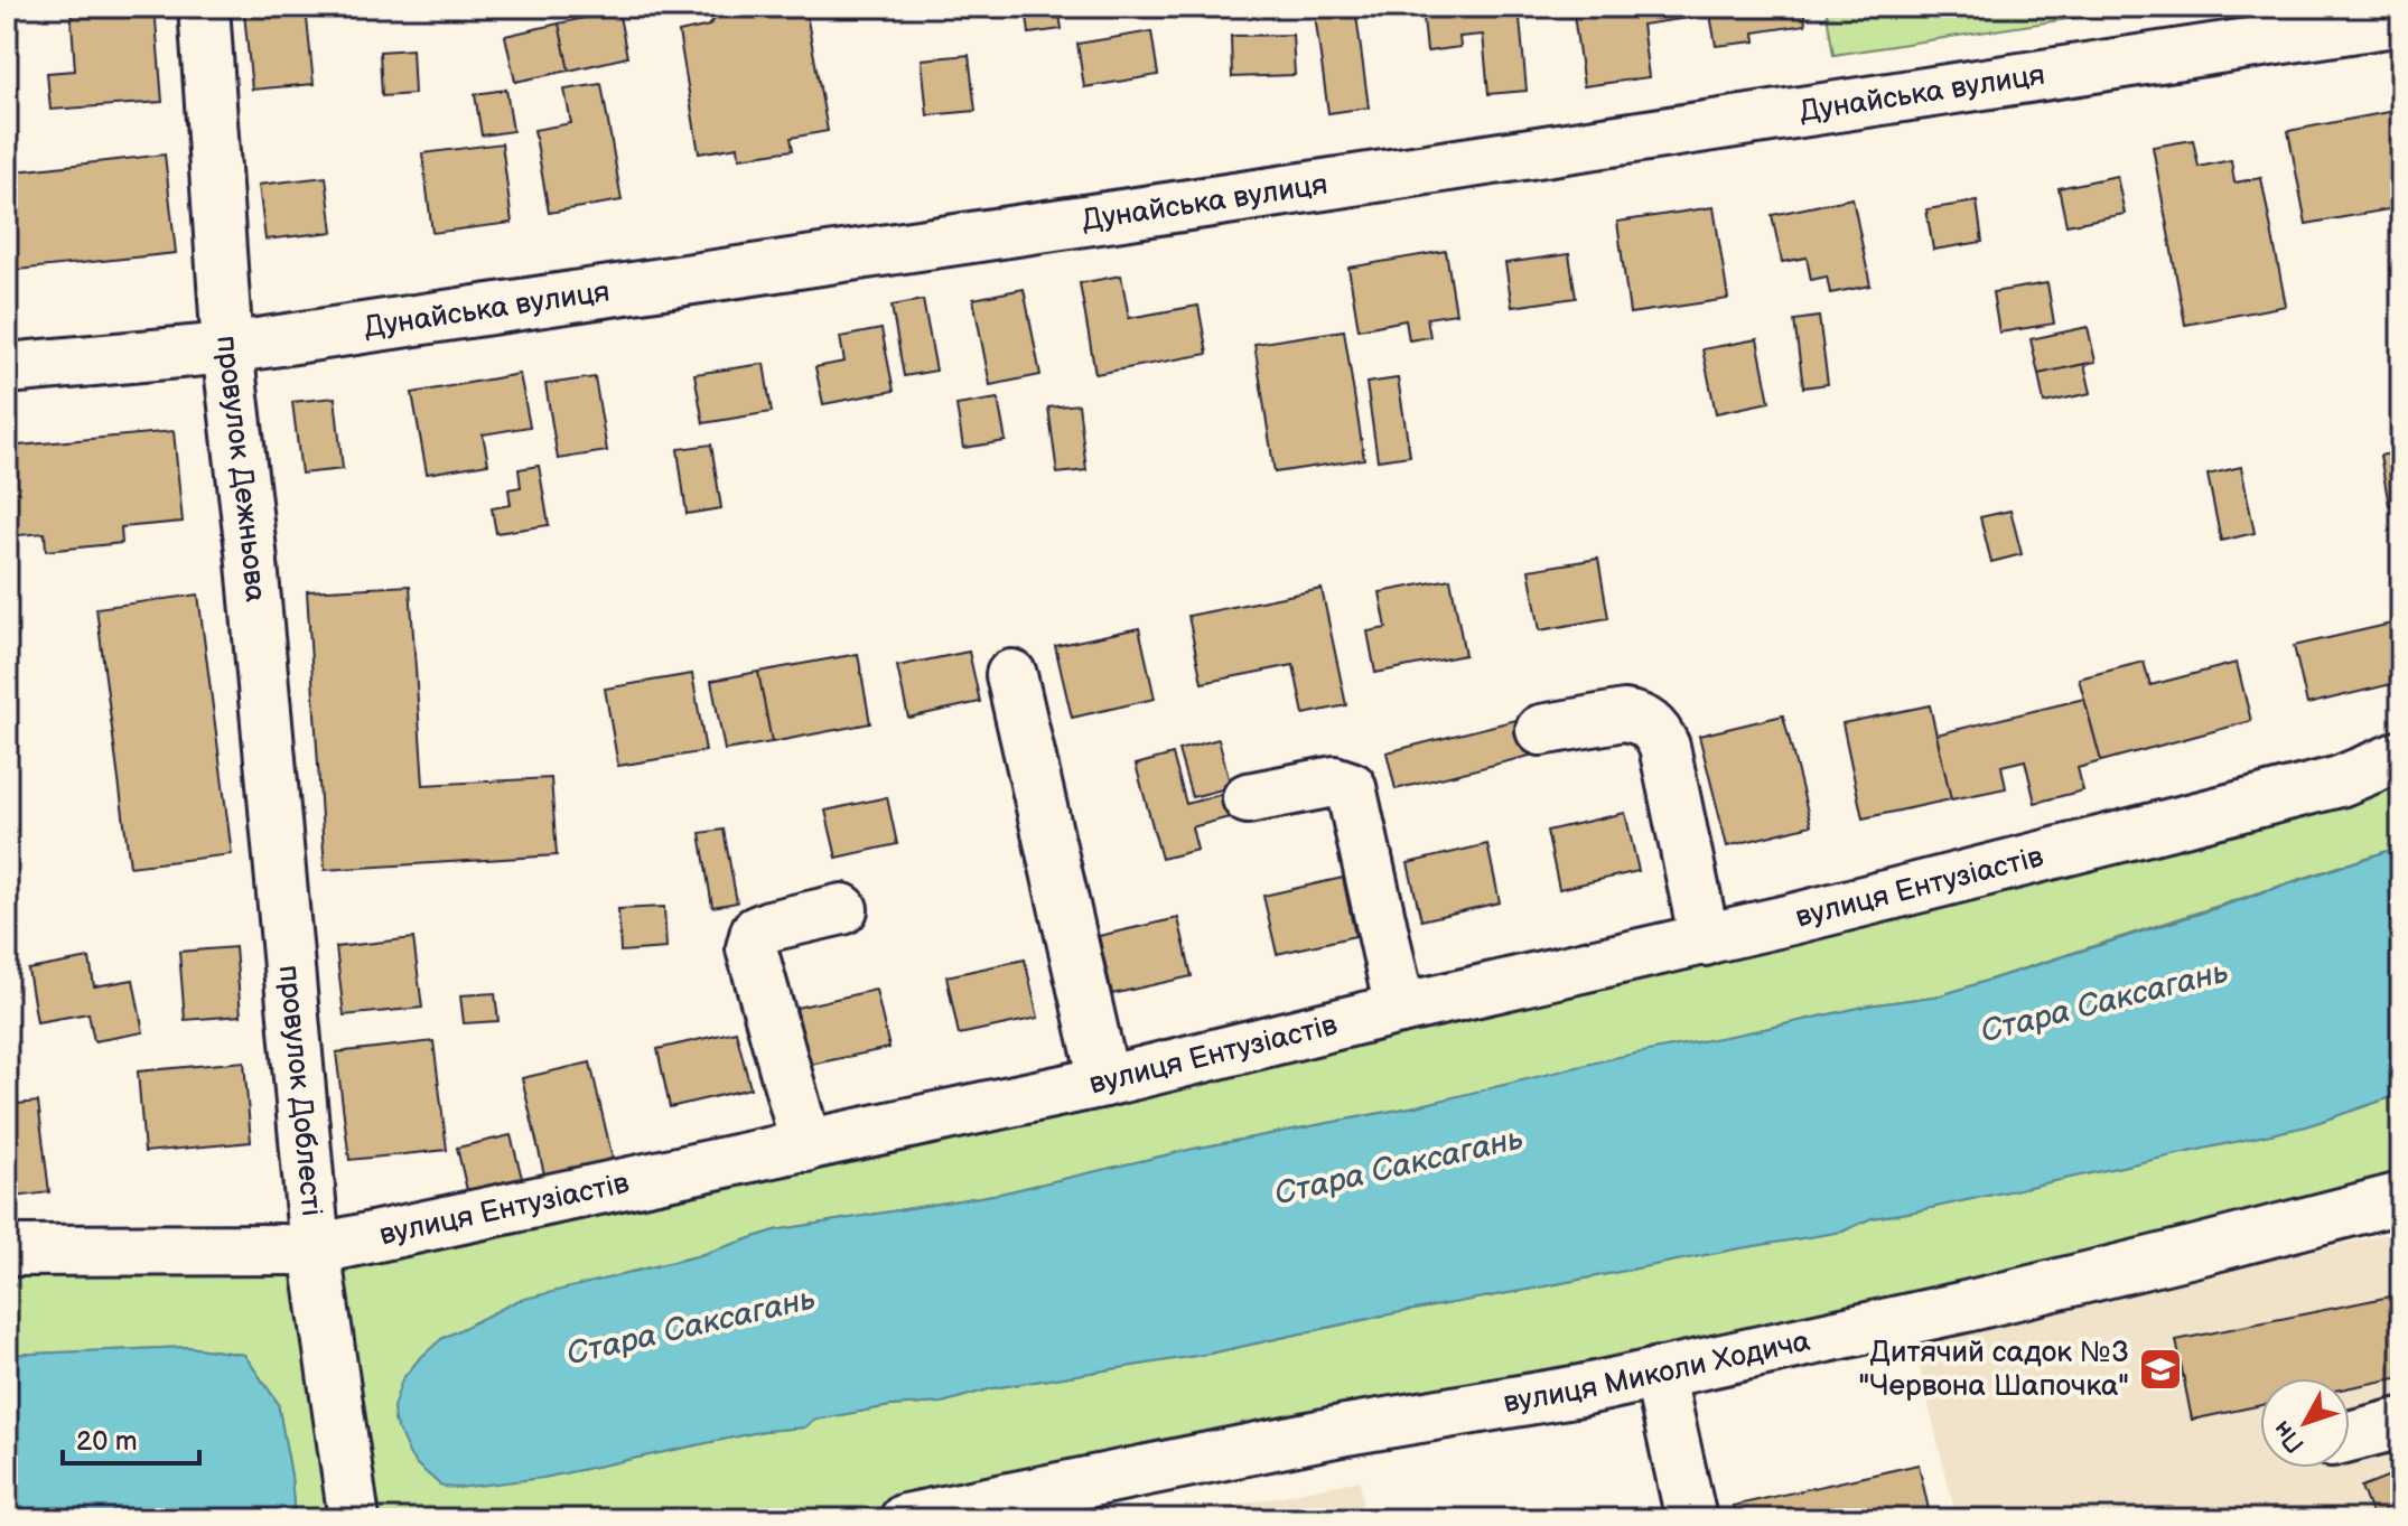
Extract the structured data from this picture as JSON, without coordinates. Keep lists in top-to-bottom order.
{
  "streets": {
    "street": [
      "Дунайська вулиця",
      "провулок Дежньова",
      "вулиця Ентузіастів",
      "провулок Доблесті",
      "вулиця Миколи Ходича"
    ]
  },
  "crossings": [
    ["Дунайська вулиця", "провулок Дежньова"],
    ["провулок Дежньова", "провулок Доблесті"],
    ["вулиця Ентузіастів", "провулок Доблесті"]
  ],
  "water": ["Стара Саксагань"],
  "places": {
    "school or university": ["Дитячий садок №3 \"Червона Шапочка\""]
  },
  "scale_bar": "20 m",
  "north": "bottom left"
}
